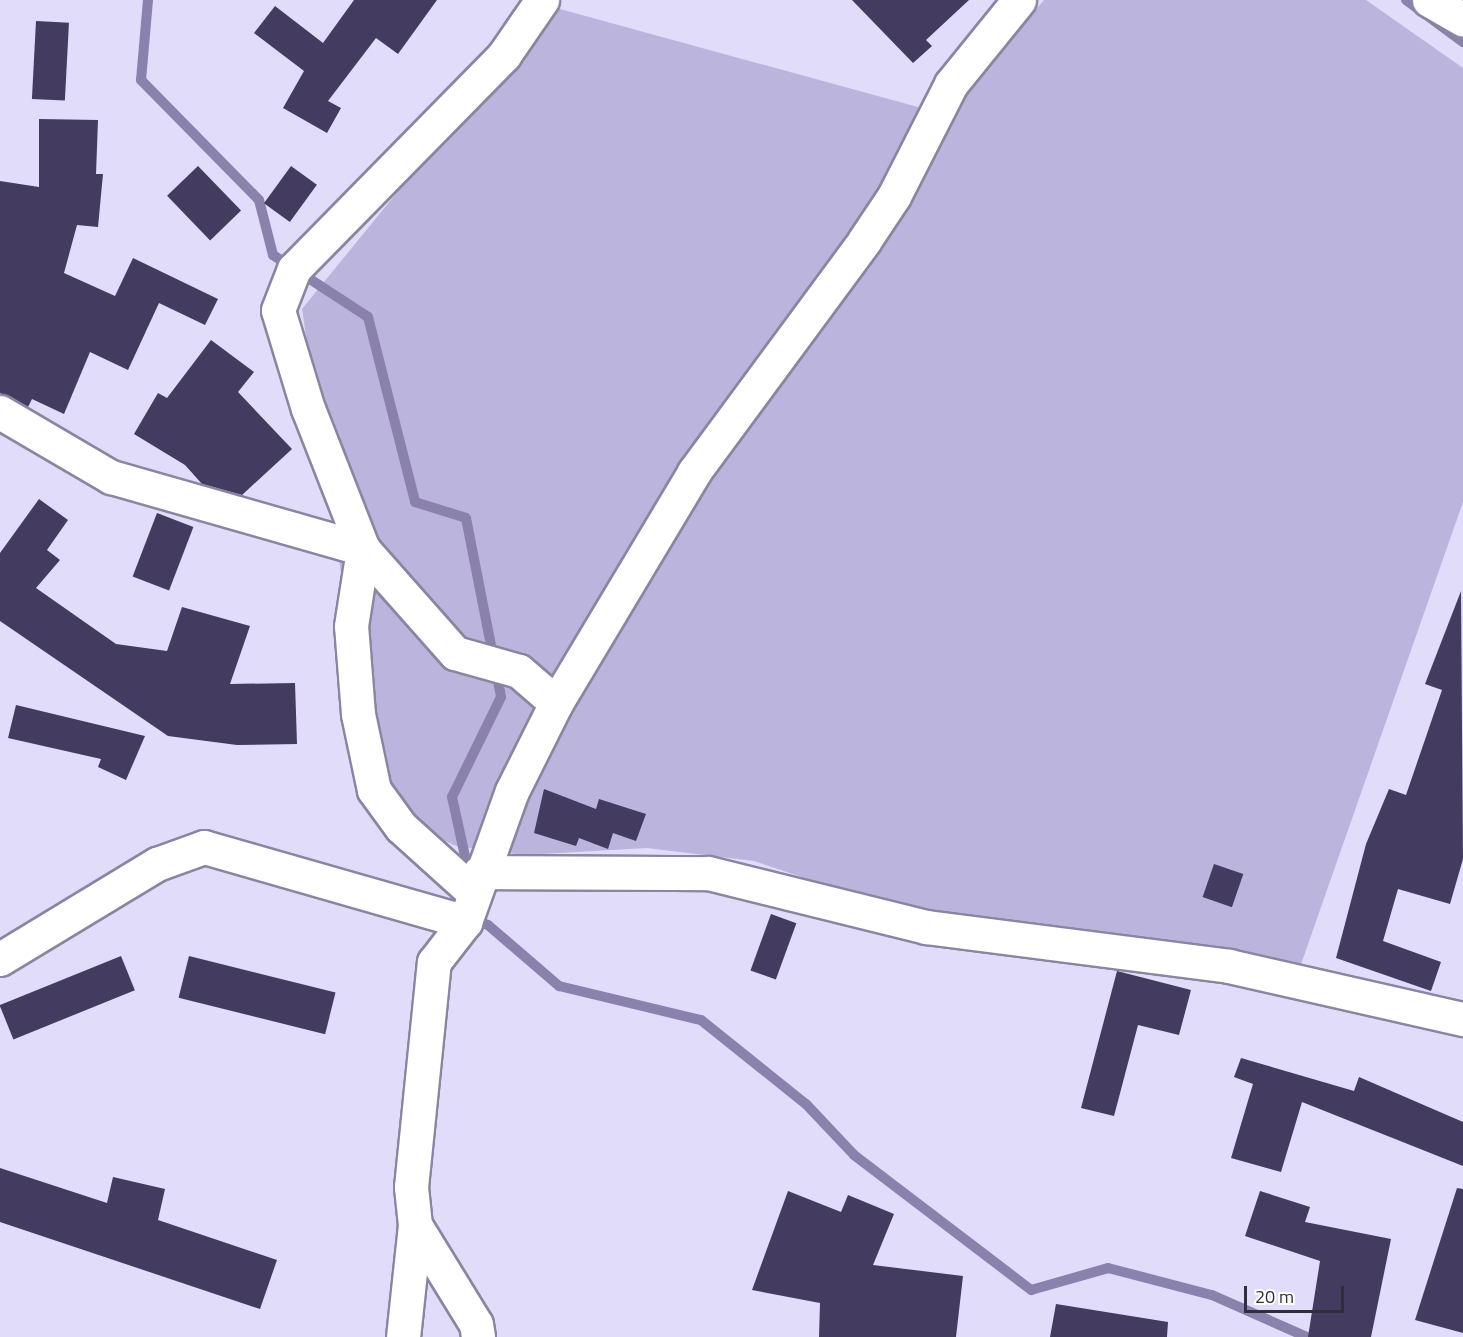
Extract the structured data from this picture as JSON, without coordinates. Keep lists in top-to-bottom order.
{
  "scale_bar": "20 m"
}
